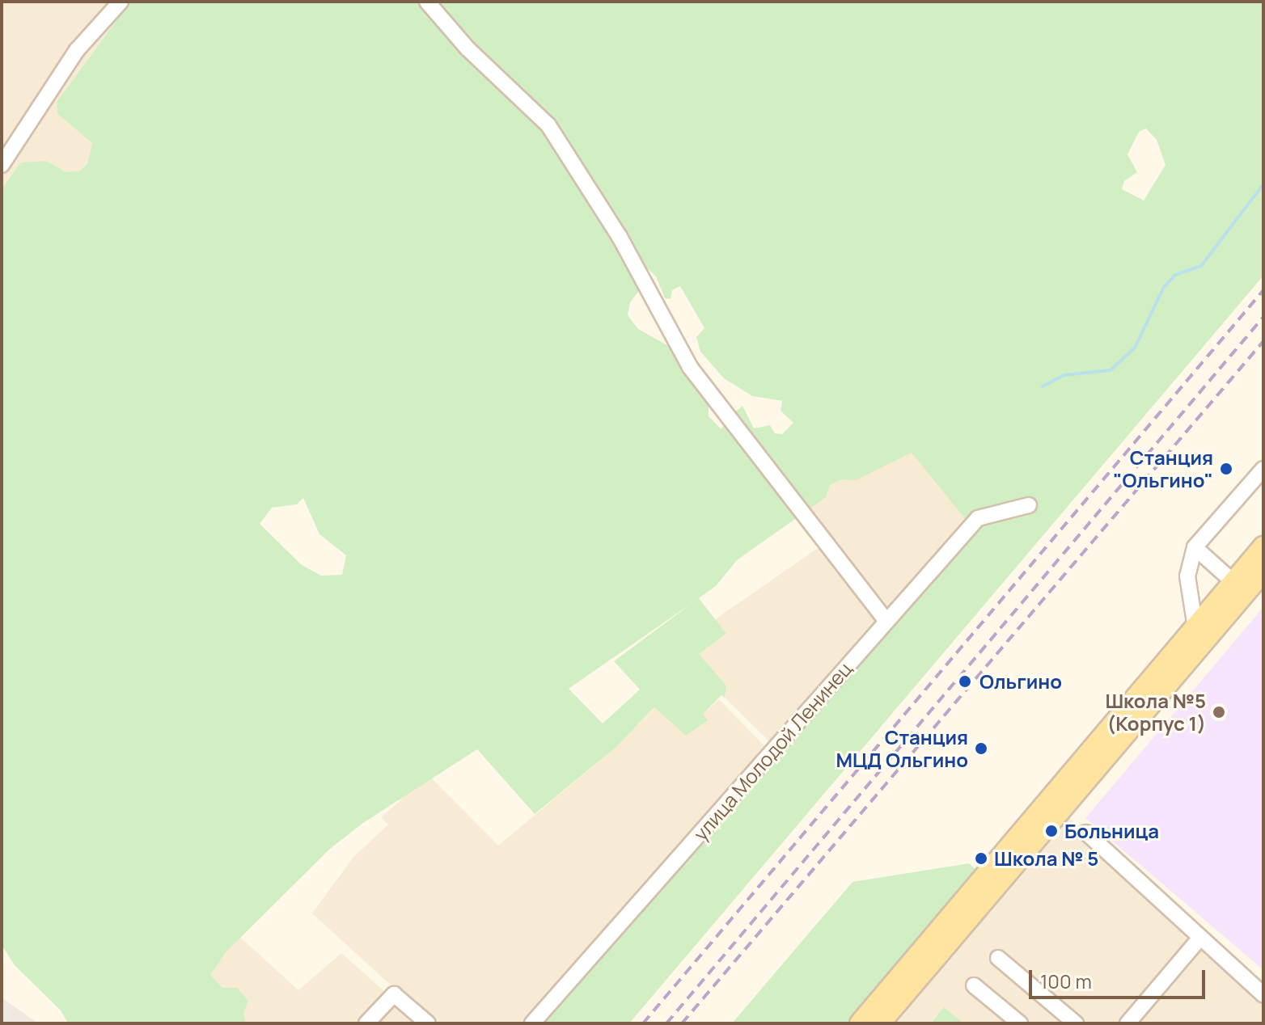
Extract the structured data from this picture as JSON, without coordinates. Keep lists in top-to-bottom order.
{
  "streets": {
    "street": ["улица Молодой Ленинец"]
  },
  "places": [
    "Станция \"Ольгино\"",
    "Ольгино",
    "Школа №5 (Корпус 1)",
    "Станция МЦД Ольгино",
    "Больница",
    "Школа № 5"
  ],
  "scale_bar": "100 m"
}
